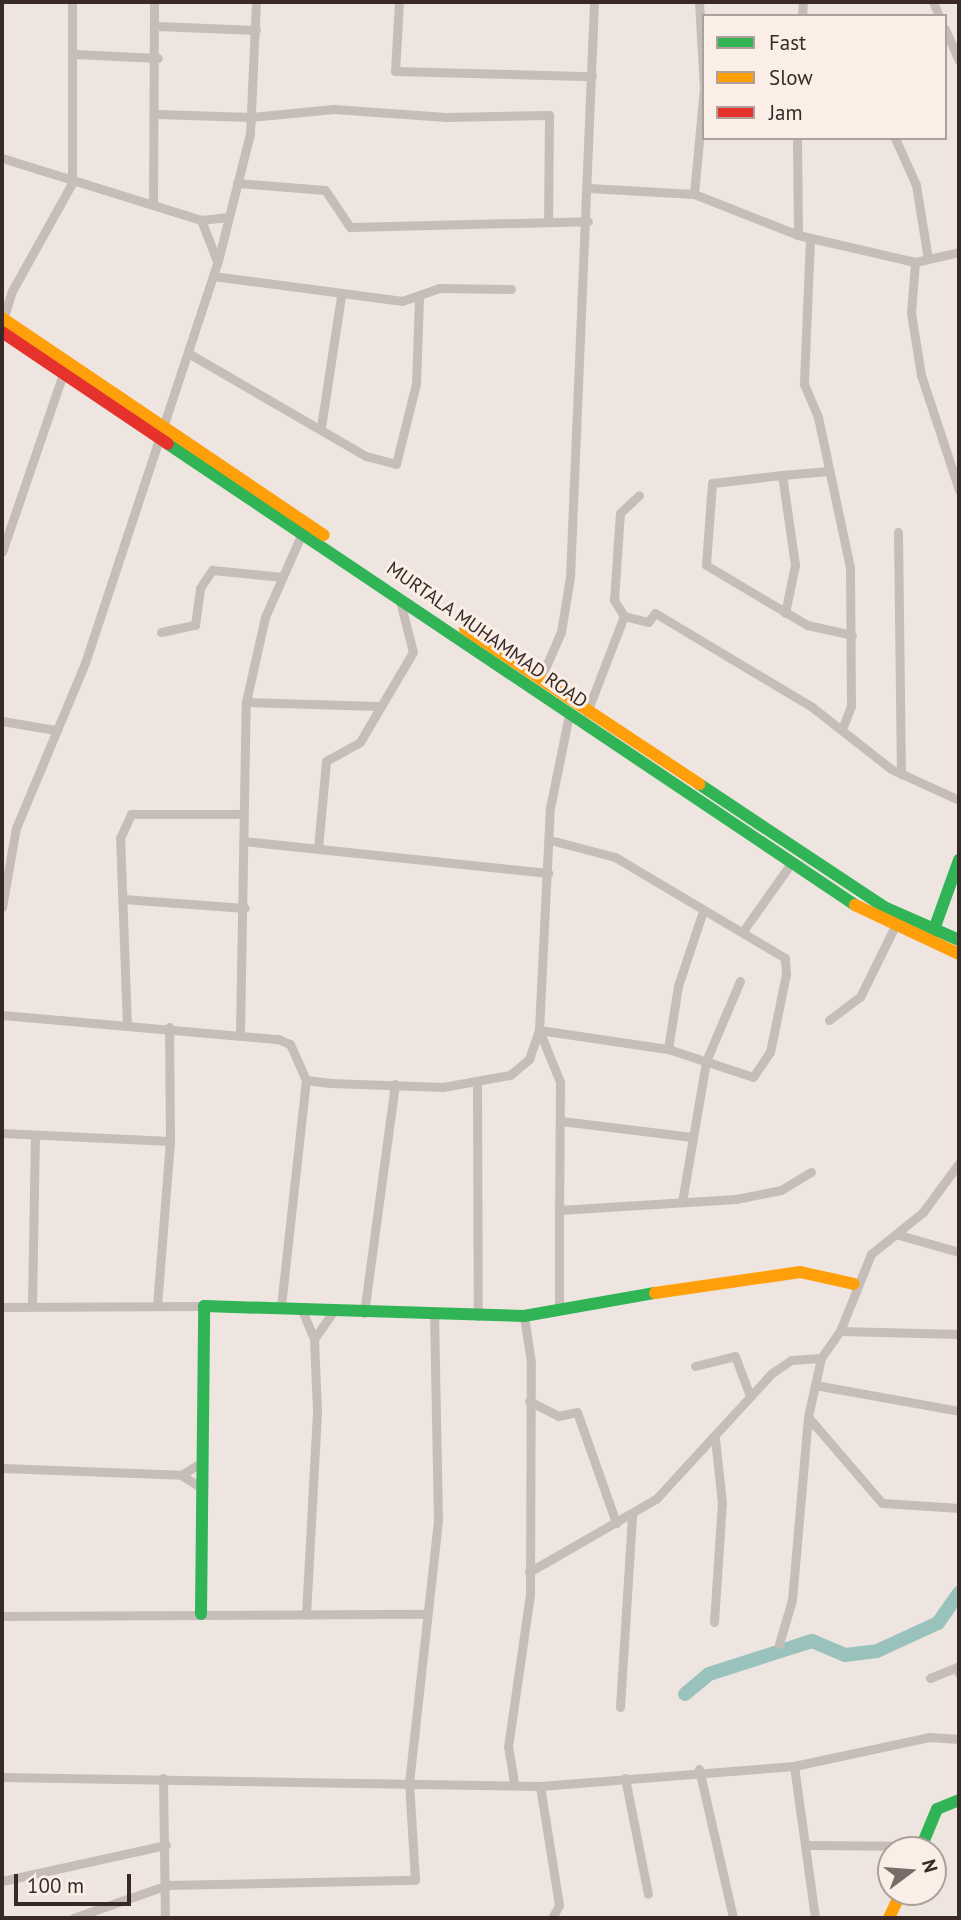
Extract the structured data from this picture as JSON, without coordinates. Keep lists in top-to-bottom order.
{
  "streets": {
    "main road": ["MURTALA MUHAMMAD ROAD"]
  },
  "legend": ["Fast", "Slow", "Jam"],
  "scale_bar": "100 m",
  "north": "right"
}
